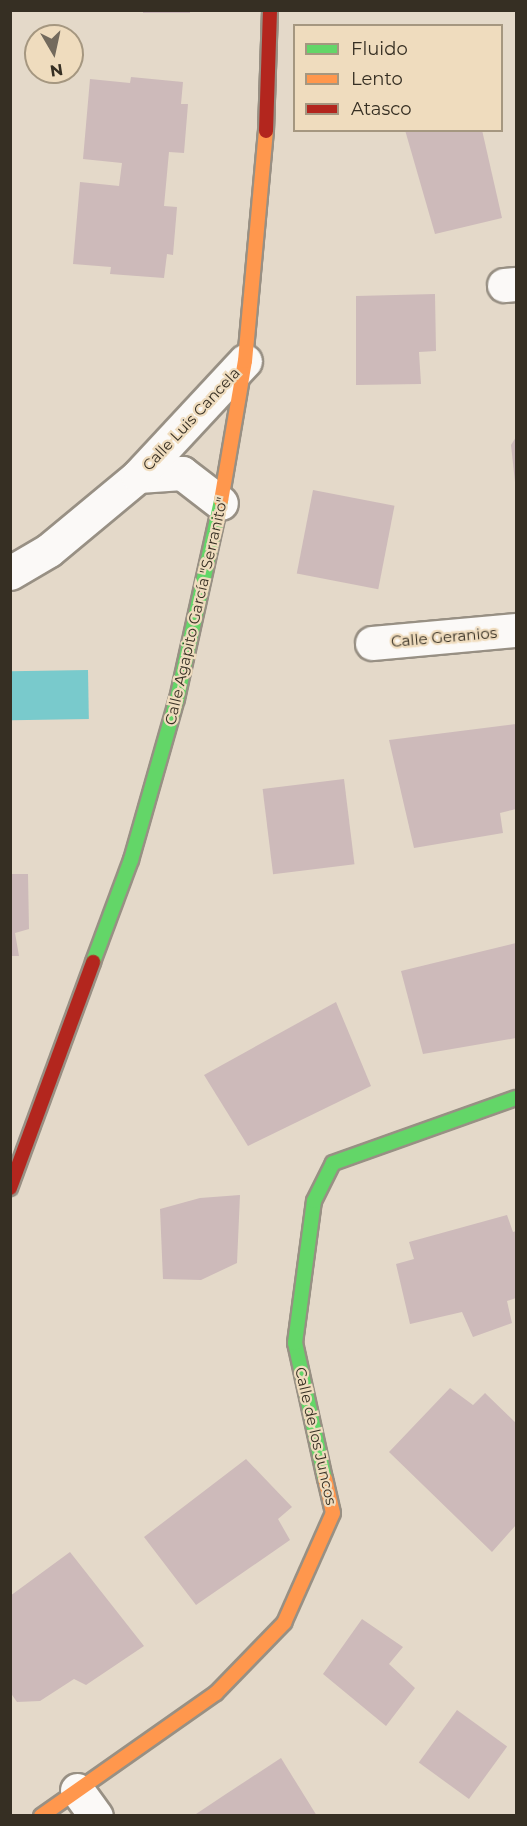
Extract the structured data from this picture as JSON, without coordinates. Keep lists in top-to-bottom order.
{
  "streets": {
    "street": [
      "Calle Luis Cancela",
      "Calle Agapito García \"Serranito\"",
      "Calle Geranios",
      "Calle de los Juncos"
    ]
  },
  "crossings": [
    ["Calle Luis Cancela", "Calle Agapito García \"Serranito\""]
  ],
  "legend": ["Fluido", "Lento", "Atasco"],
  "north": "bottom"
}
